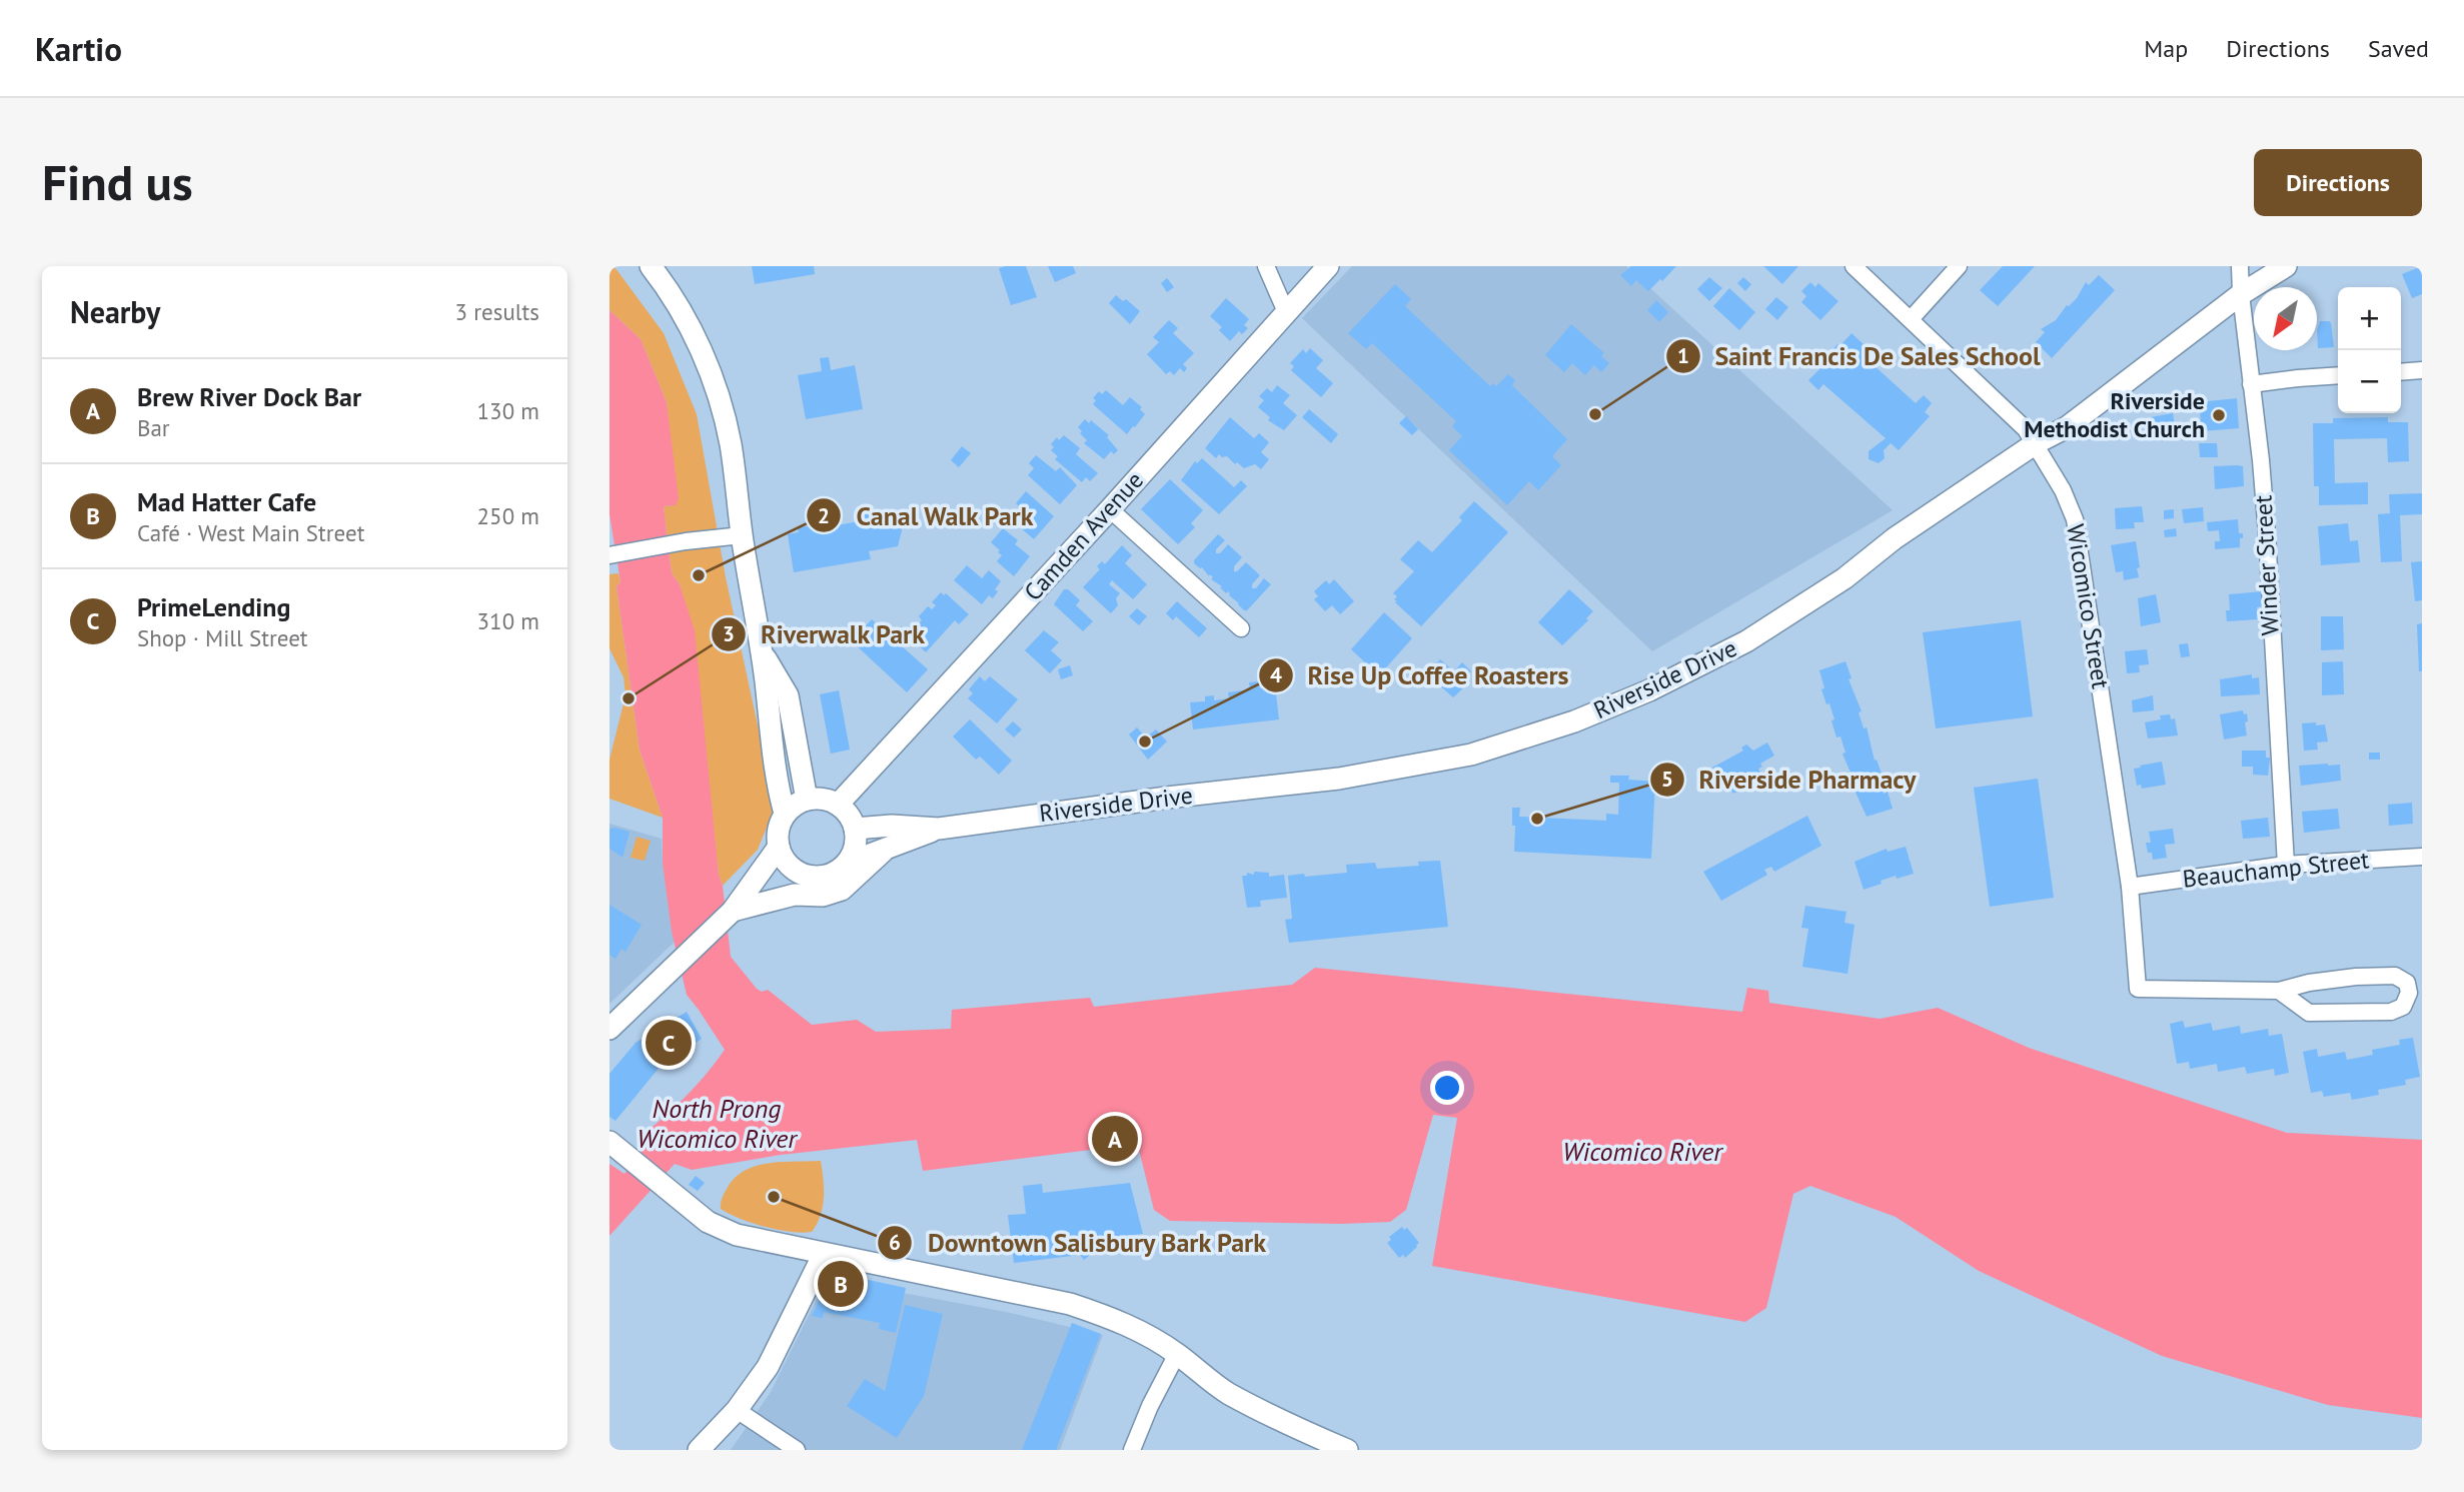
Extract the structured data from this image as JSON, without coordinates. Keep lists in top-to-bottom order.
{
  "streets": {
    "street": [
      "Camden Avenue",
      "Winder Street",
      "Wicomico Street",
      "Riverside Drive",
      "Beauchamp Street"
    ]
  },
  "crossings": [
    ["Camden Avenue", "Riverside Drive"],
    ["Winder Street", "Riverside Drive"],
    ["Winder Street", "Beauchamp Street"],
    ["Wicomico Street", "Riverside Drive"],
    ["Wicomico Street", "Beauchamp Street"]
  ],
  "water": ["North Prong Wicomico River", "Wicomico River"],
  "places": [
    "Saint Francis De Sales School",
    "Riverside Methodist Church",
    "Canal Walk Park",
    "Riverwalk Park",
    "Rise Up Coffee Roasters",
    "Riverside Pharmacy",
    "Downtown Salisbury Bark Park"
  ],
  "north": "bottom left",
  "page": {
    "header": "Kartio",
    "nav": ["Map", "Directions", "Saved"],
    "buttons": "Directions",
    "title": "Find us",
    "heading": ["Nearby", "3 results"],
    "map_buttons": ["+", "−"],
    "list": [
      {
        "mark": "A",
        "name": "Brew River Dock Bar",
        "note": "Bar",
        "value": "130 m"
      },
      {
        "mark": "B",
        "name": "Mad Hatter Cafe",
        "note": "Café · West Main Street",
        "value": "250 m"
      },
      {
        "mark": "C",
        "name": "PrimeLending",
        "note": "Shop · Mill Street",
        "value": "310 m"
      }
    ],
    "pins": ["C", "A", "B"]
  }
}
